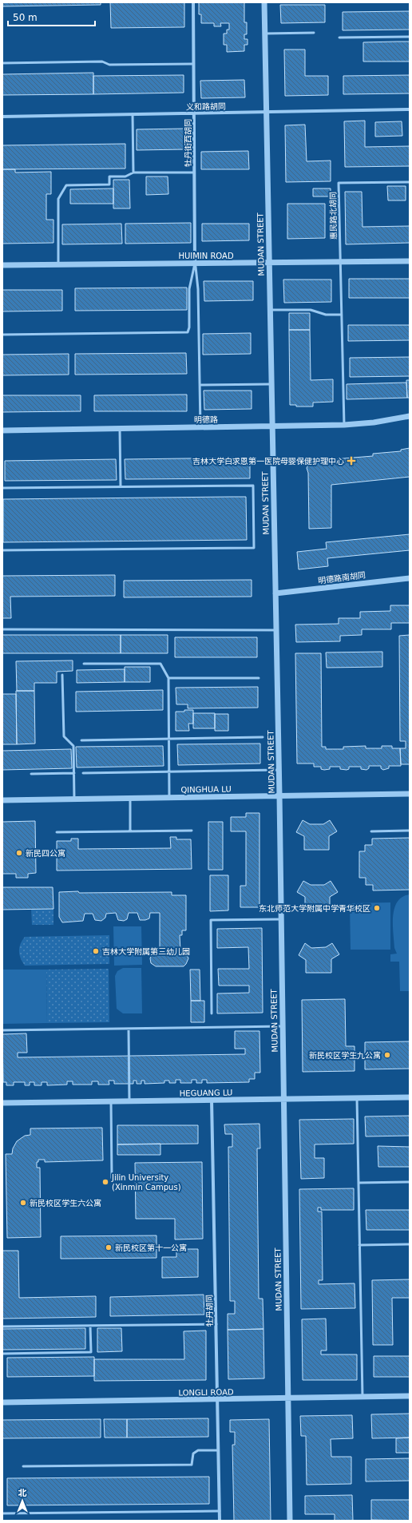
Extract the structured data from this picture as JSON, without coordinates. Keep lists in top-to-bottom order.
{
  "streets": {
    "street": [
      "义和路胡同",
      "牡丹街西胡同",
      "MUDAN STREET",
      "HUIMIN ROAD",
      "明德路",
      "明德路南胡同",
      "QINGHUA LU",
      "HEGUANG LU",
      "牡丹胡同",
      "LONGLI ROAD"
    ],
    "lane": ["惠民路北胡同"]
  },
  "crossings": [
    ["义和路胡同", "牡丹街西胡同"],
    ["义和路胡同", "MUDAN STREET"],
    ["牡丹街西胡同", "HUIMIN ROAD"],
    ["惠民路北胡同", "HUIMIN ROAD"],
    ["MUDAN STREET", "HUIMIN ROAD"],
    ["MUDAN STREET", "明德路"],
    ["MUDAN STREET", "明德路南胡同"],
    ["MUDAN STREET", "QINGHUA LU"],
    ["MUDAN STREET", "HEGUANG LU"],
    ["MUDAN STREET", "LONGLI ROAD"],
    ["HEGUANG LU", "牡丹胡同"],
    ["牡丹胡同", "LONGLI ROAD"]
  ],
  "places": {
    "health": ["吉林大学白求恩第一医院母婴保健护理中心"],
    "other": [
      "新民四公寓",
      "东北师范大学附属中学青华校区",
      "吉林大学附属第三幼儿园",
      "新民校区学生九公寓",
      "Jilin University (Xinmin Campus)",
      "新民校区学生六公寓",
      "新民校区第十一公寓"
    ]
  },
  "scale_bar": "50 m",
  "north": "top"
}
